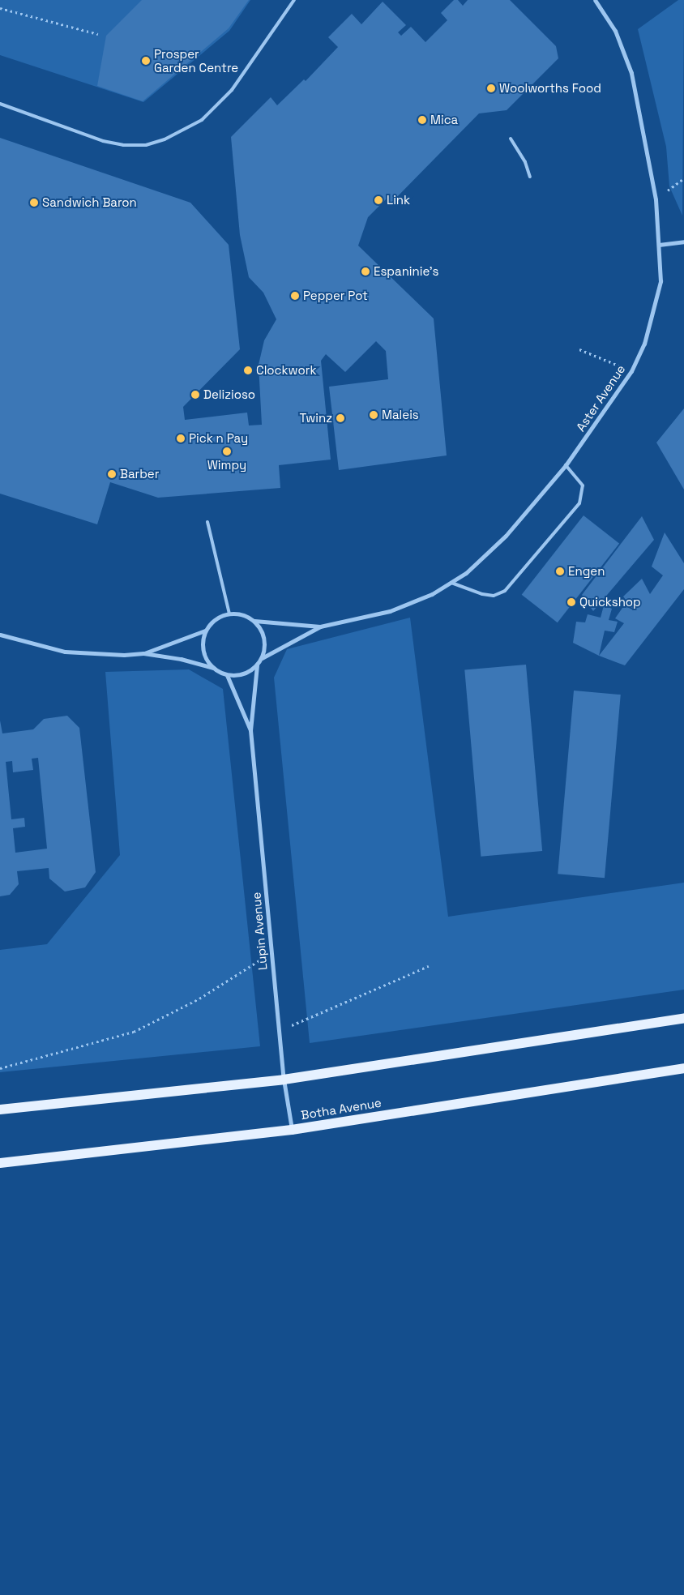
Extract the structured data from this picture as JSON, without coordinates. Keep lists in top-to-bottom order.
{
  "streets": {
    "main road": ["Botha Avenue"],
    "street": ["Aster Avenue", "Lupin Avenue"]
  },
  "crossings": [
    ["Aster Avenue", "Lupin Avenue"],
    ["Lupin Avenue", "Botha Avenue"]
  ],
  "places": [
    "Prosper Garden Centre",
    "Woolworths Food",
    "Mica",
    "Link",
    "Sandwich Baron",
    "Espaninie's",
    "Pepper Pot",
    "Clockwork",
    "Delizioso",
    "Maleis",
    "Twinz",
    "Pick n Pay",
    "Wimpy",
    "Barber",
    "Engen",
    "Quickshop"
  ]
}
